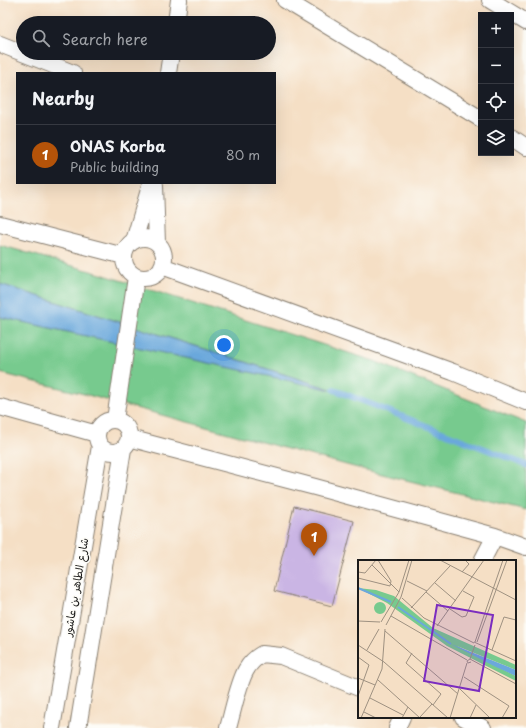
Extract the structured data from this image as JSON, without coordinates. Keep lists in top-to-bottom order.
{
  "streets": {
    "street": ["شارع الطاهر بن عاشور"]
  },
  "page": {
    "map_buttons": ["+", "−"],
    "search": "Search here",
    "heading": "Nearby",
    "list": [
      {
        "mark": "1",
        "name": "ONAS Korba",
        "note": "Public building",
        "value": "80 m"
      }
    ],
    "pins": "1"
  }
}
